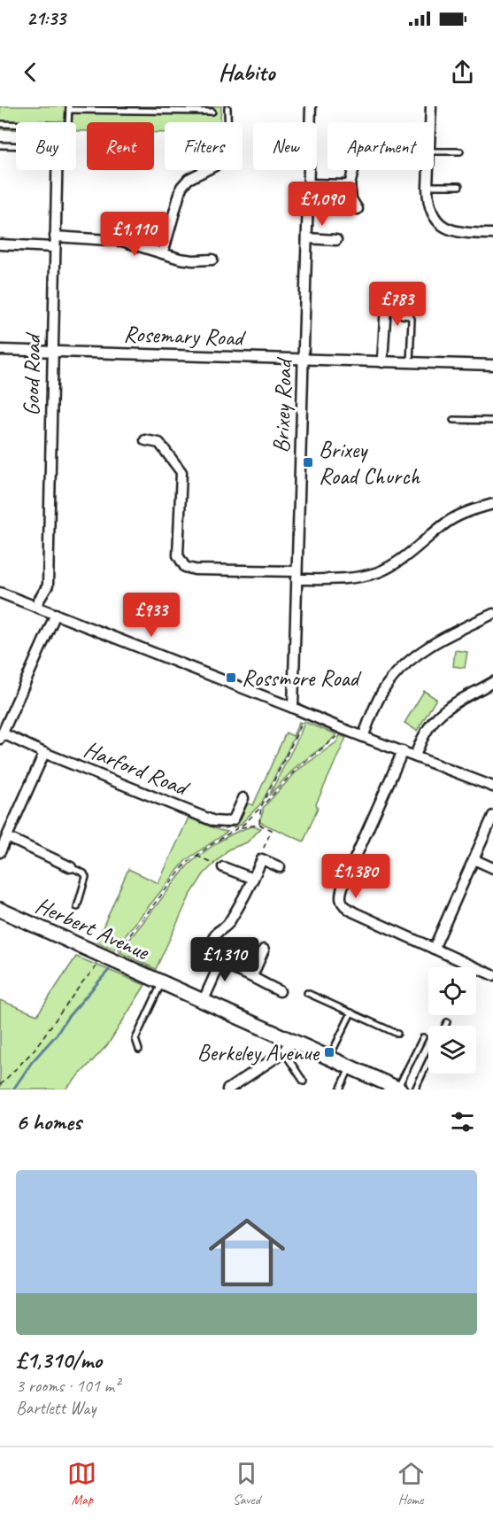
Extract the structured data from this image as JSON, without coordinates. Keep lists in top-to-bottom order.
{
  "streets": {
    "street": [
      "Rosemary Road",
      "Good Road",
      "Brixey Road",
      "Harford Road",
      "Herbert Avenue"
    ]
  },
  "crossings": [
    ["Rosemary Road", "Good Road"],
    ["Rosemary Road", "Brixey Road"]
  ],
  "places": {
    "transit": ["Brixey Road Church", "Rossmore Road", "Berkeley Avenue"]
  },
  "page": {
    "status": "21:33",
    "header": "Habito",
    "chip": [
      "Buy",
      "Rent",
      "Filters",
      "New",
      "Apartment"
    ],
    "price": [
      "£1,090",
      "£1,110",
      "£783",
      "£933",
      "£1,380",
      "£1,310"
    ],
    "heading": "6 homes",
    "list": [
      {
        "name": "£1,310/mo",
        "note": "3 rooms · 101 m² · Bartlett Way"
      }
    ],
    "tabs": ["Map", "Saved", "Home"]
  }
}
